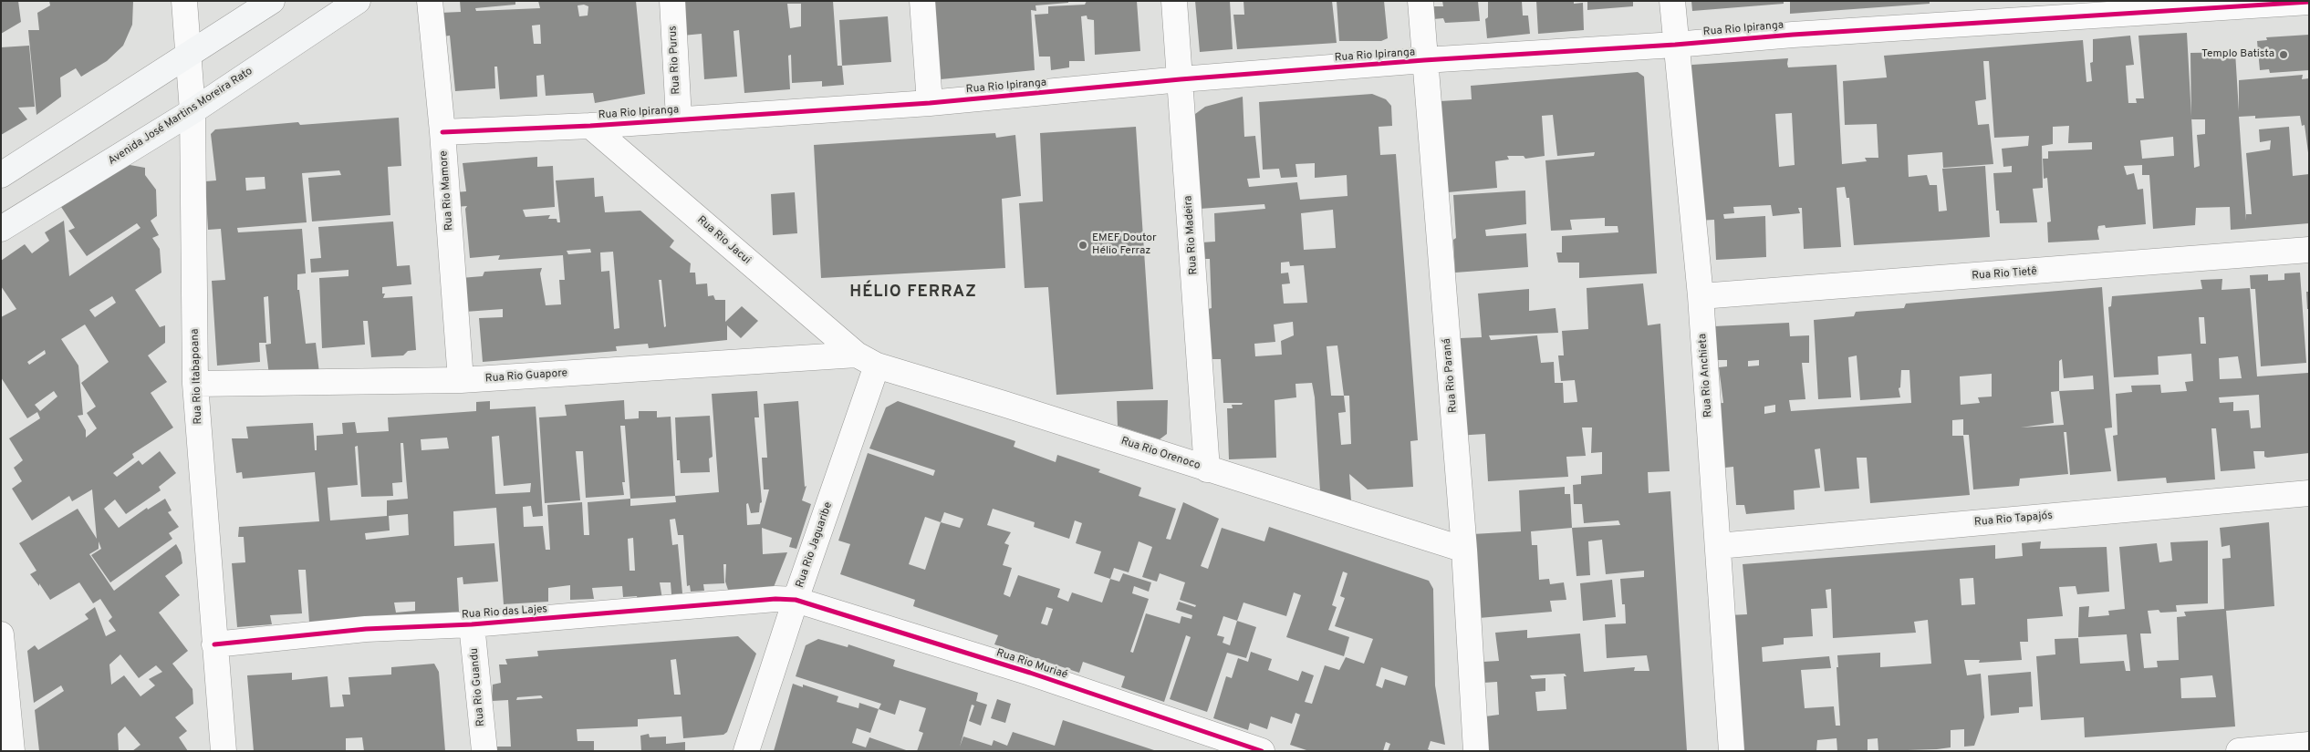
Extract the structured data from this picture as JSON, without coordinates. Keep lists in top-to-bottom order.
{
  "streets": {
    "street": [
      "Rua Rio Ipiranga",
      "Rua Rio Purus",
      "Avenida José Martins Moreira Rato",
      "Rua Rio Mamore",
      "Rua Rio Madeira",
      "Rua Rio Jacui",
      "Rua Rio Tietê",
      "Rua Rio Paraná",
      "Rua Rio Anchieta",
      "Rua Rio Itabapoana",
      "Rua Rio Guapore",
      "Rua Rio Orenoco",
      "Rua Rio Tapajós",
      "Rua Rio Jaguaribe",
      "Rua Rio das Lajes",
      "Rua Rio Muriaé",
      "Rua Rio Guandu"
    ]
  },
  "crossings": [
    ["Rua Rio Ipiranga", "Rua Rio Purus"],
    ["Rua Rio Ipiranga", "Rua Rio Mamore"],
    ["Rua Rio Ipiranga", "Rua Rio Madeira"],
    ["Rua Rio Ipiranga", "Rua Rio Jacui"],
    ["Rua Rio Ipiranga", "Rua Rio Paraná"],
    ["Rua Rio Ipiranga", "Rua Rio Anchieta"],
    ["Avenida José Martins Moreira Rato", "Rua Rio Itabapoana"],
    ["Rua Rio Mamore", "Rua Rio Guapore"],
    ["Rua Rio Madeira", "Rua Rio Orenoco"],
    ["Rua Rio Jacui", "Rua Rio Guapore"],
    ["Rua Rio Jacui", "Rua Rio Orenoco"],
    ["Rua Rio Jacui", "Rua Rio Jaguaribe"],
    ["Rua Rio Tietê", "Rua Rio Anchieta"],
    ["Rua Rio Paraná", "Rua Rio Orenoco"],
    ["Rua Rio Anchieta", "Rua Rio Tapajós"],
    ["Rua Rio Itabapoana", "Rua Rio Guapore"],
    ["Rua Rio Itabapoana", "Rua Rio das Lajes"],
    ["Rua Rio Guapore", "Rua Rio Orenoco"],
    ["Rua Rio Guapore", "Rua Rio Jaguaribe"],
    ["Rua Rio Orenoco", "Rua Rio Jaguaribe"],
    ["Rua Rio Jaguaribe", "Rua Rio das Lajes"],
    ["Rua Rio Jaguaribe", "Rua Rio Muriaé"],
    ["Rua Rio das Lajes", "Rua Rio Muriaé"],
    ["Rua Rio das Lajes", "Rua Rio Guandu"]
  ],
  "districts": ["HÉLIO FERRAZ"],
  "places": ["Templo Batista", "EMEF Doutor Hélio Ferraz"]
}
